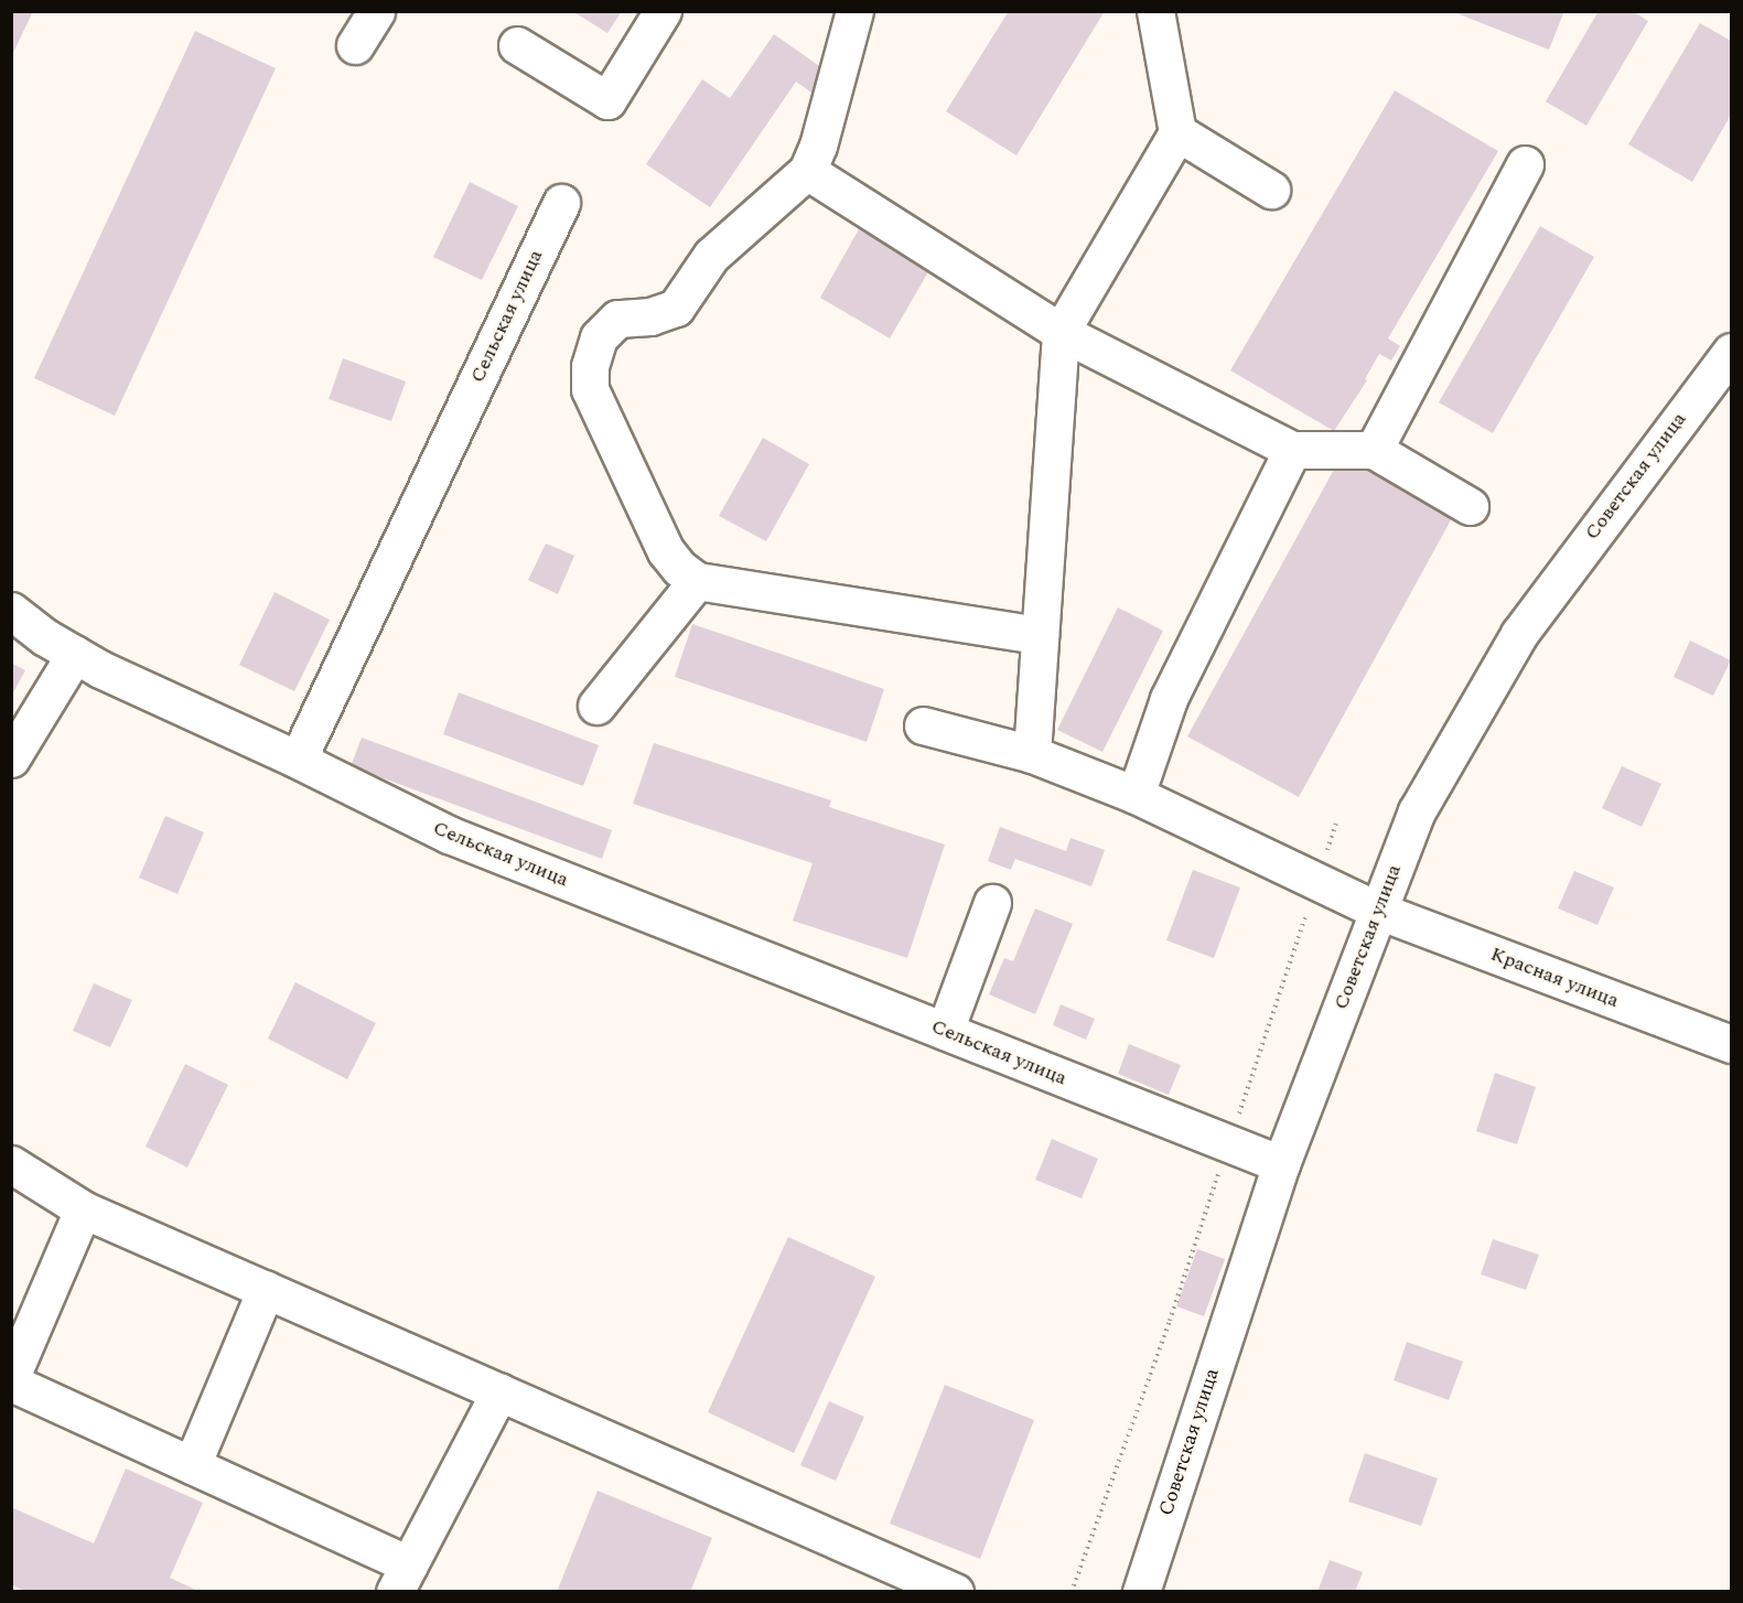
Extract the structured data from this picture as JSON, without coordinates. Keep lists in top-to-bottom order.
{
  "streets": {
    "street": ["Сельская улица", "Советская улица", "Красная улица"]
  },
  "crossings": [
    ["Сельская улица", "Советская улица"],
    ["Советская улица", "Красная улица"]
  ]
}
